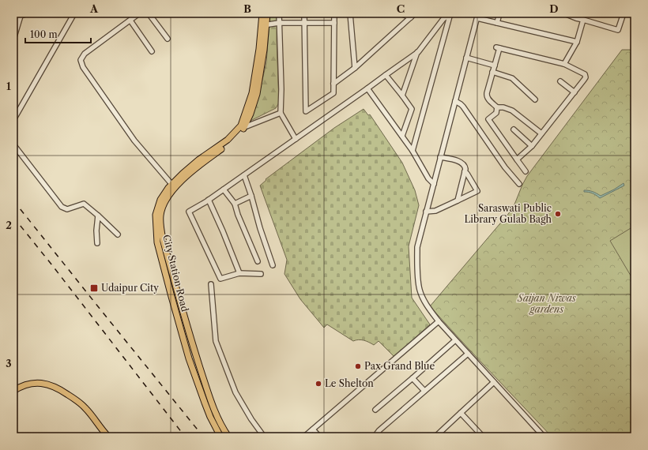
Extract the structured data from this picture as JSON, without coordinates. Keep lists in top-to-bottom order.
{
  "streets": {
    "main road": ["City Station Road"]
  },
  "parks": ["Saijan Niwas gardens"],
  "places": {
    "other": ["Saraswati Public Library Gulab Bagh", "Pax Grand Blue", "Le Shelton"],
    "transit": ["Udaipur City"]
  },
  "scale_bar": "100 m",
  "grid": {
    "columns": [
      "A",
      "B",
      "C",
      "D"
    ],
    "rows": ["1", "2", "3"]
  }
}
